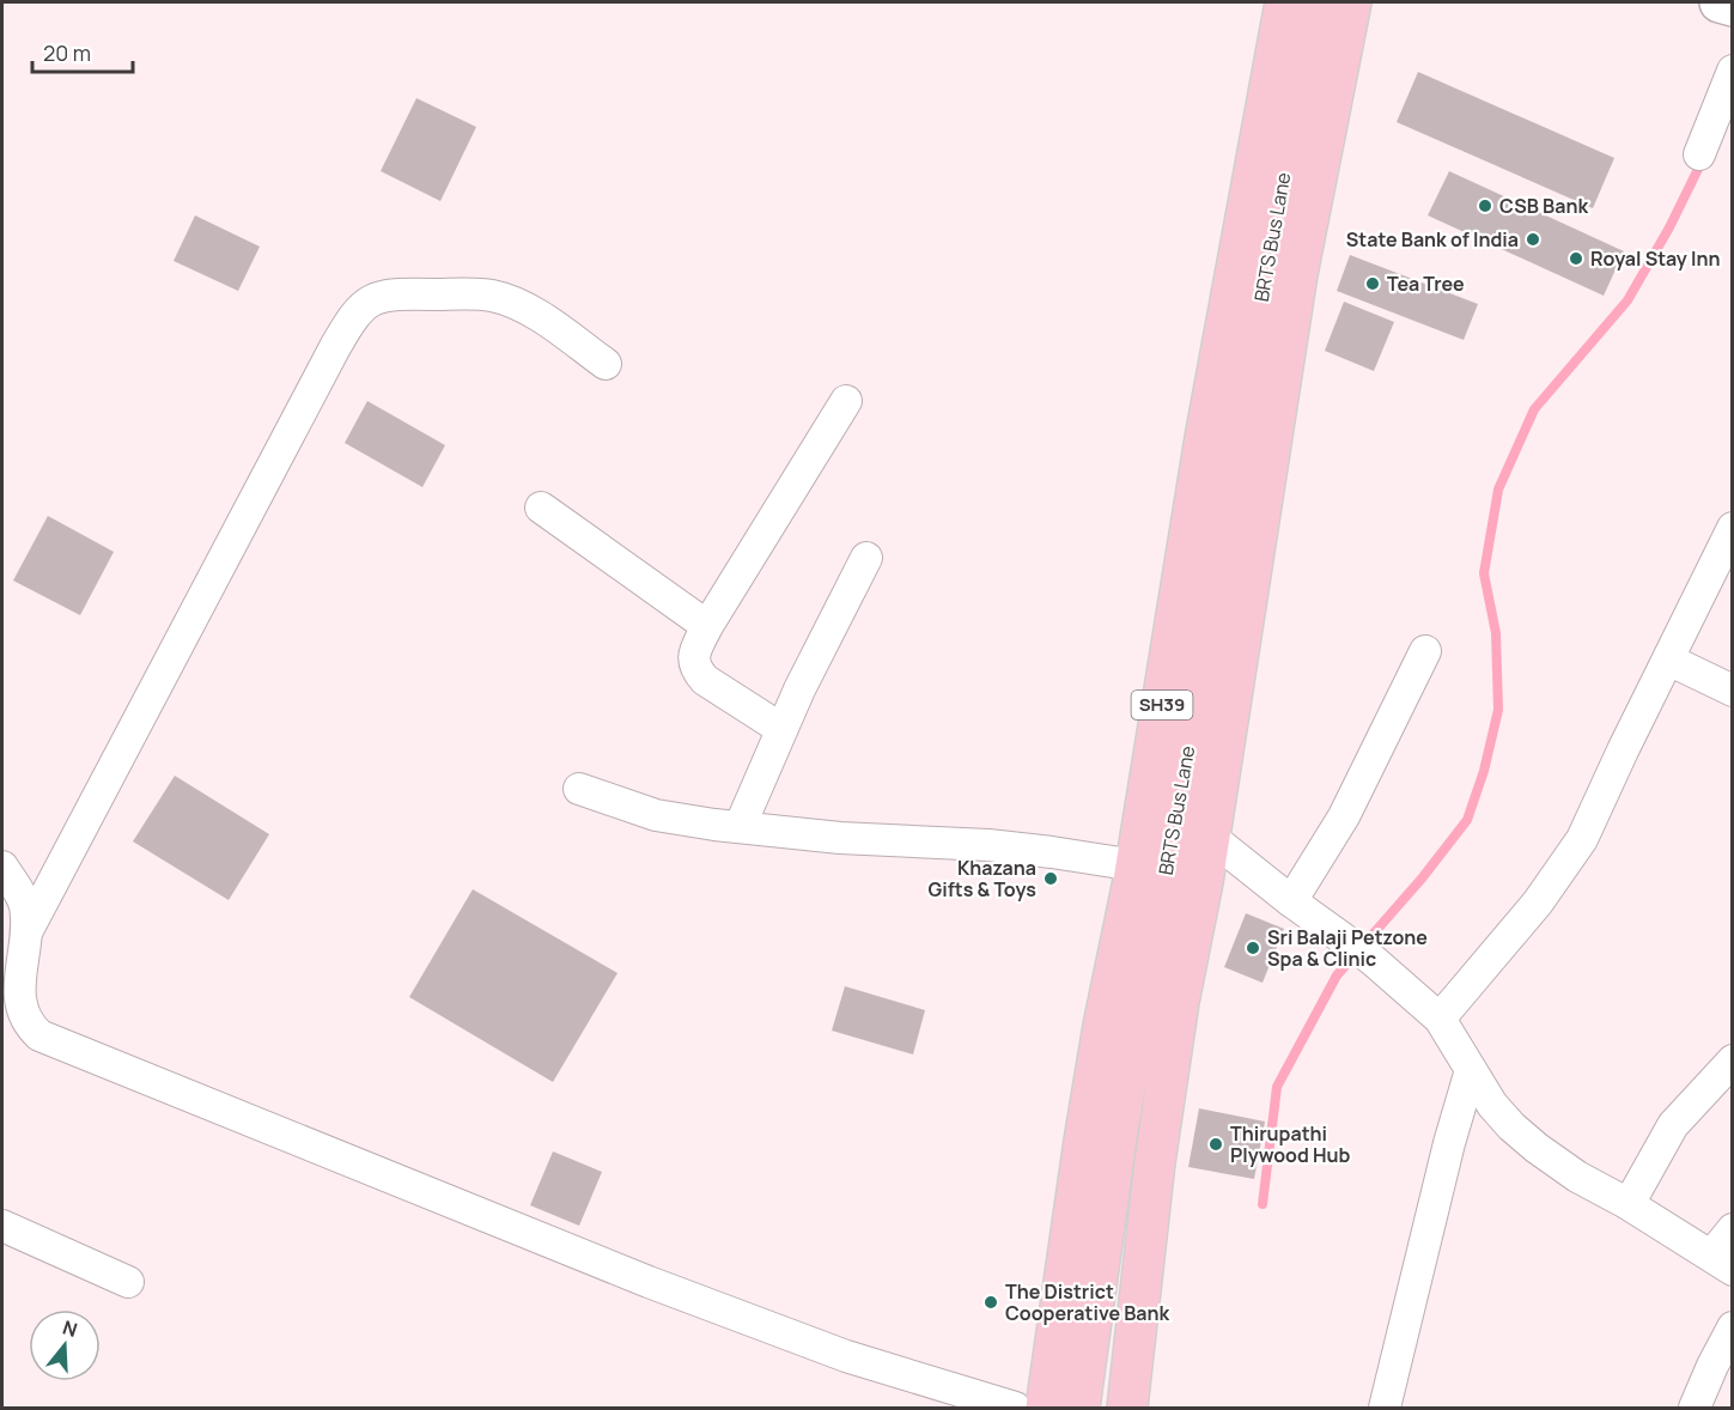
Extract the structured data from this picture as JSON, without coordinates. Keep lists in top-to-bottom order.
{
  "streets": {
    "main road": ["BRTS Bus Lane", "SH39"]
  },
  "places": [
    "CSB Bank",
    "State Bank of India",
    "Royal Stay Inn",
    "Tea Tree",
    "Khazana Gifts & Toys",
    "Sri Balaji Petzone Spa & Clinic",
    "Thirupathi Plywood Hub",
    "The District Cooperative Bank"
  ],
  "scale_bar": "20 m",
  "north": "top"
}
